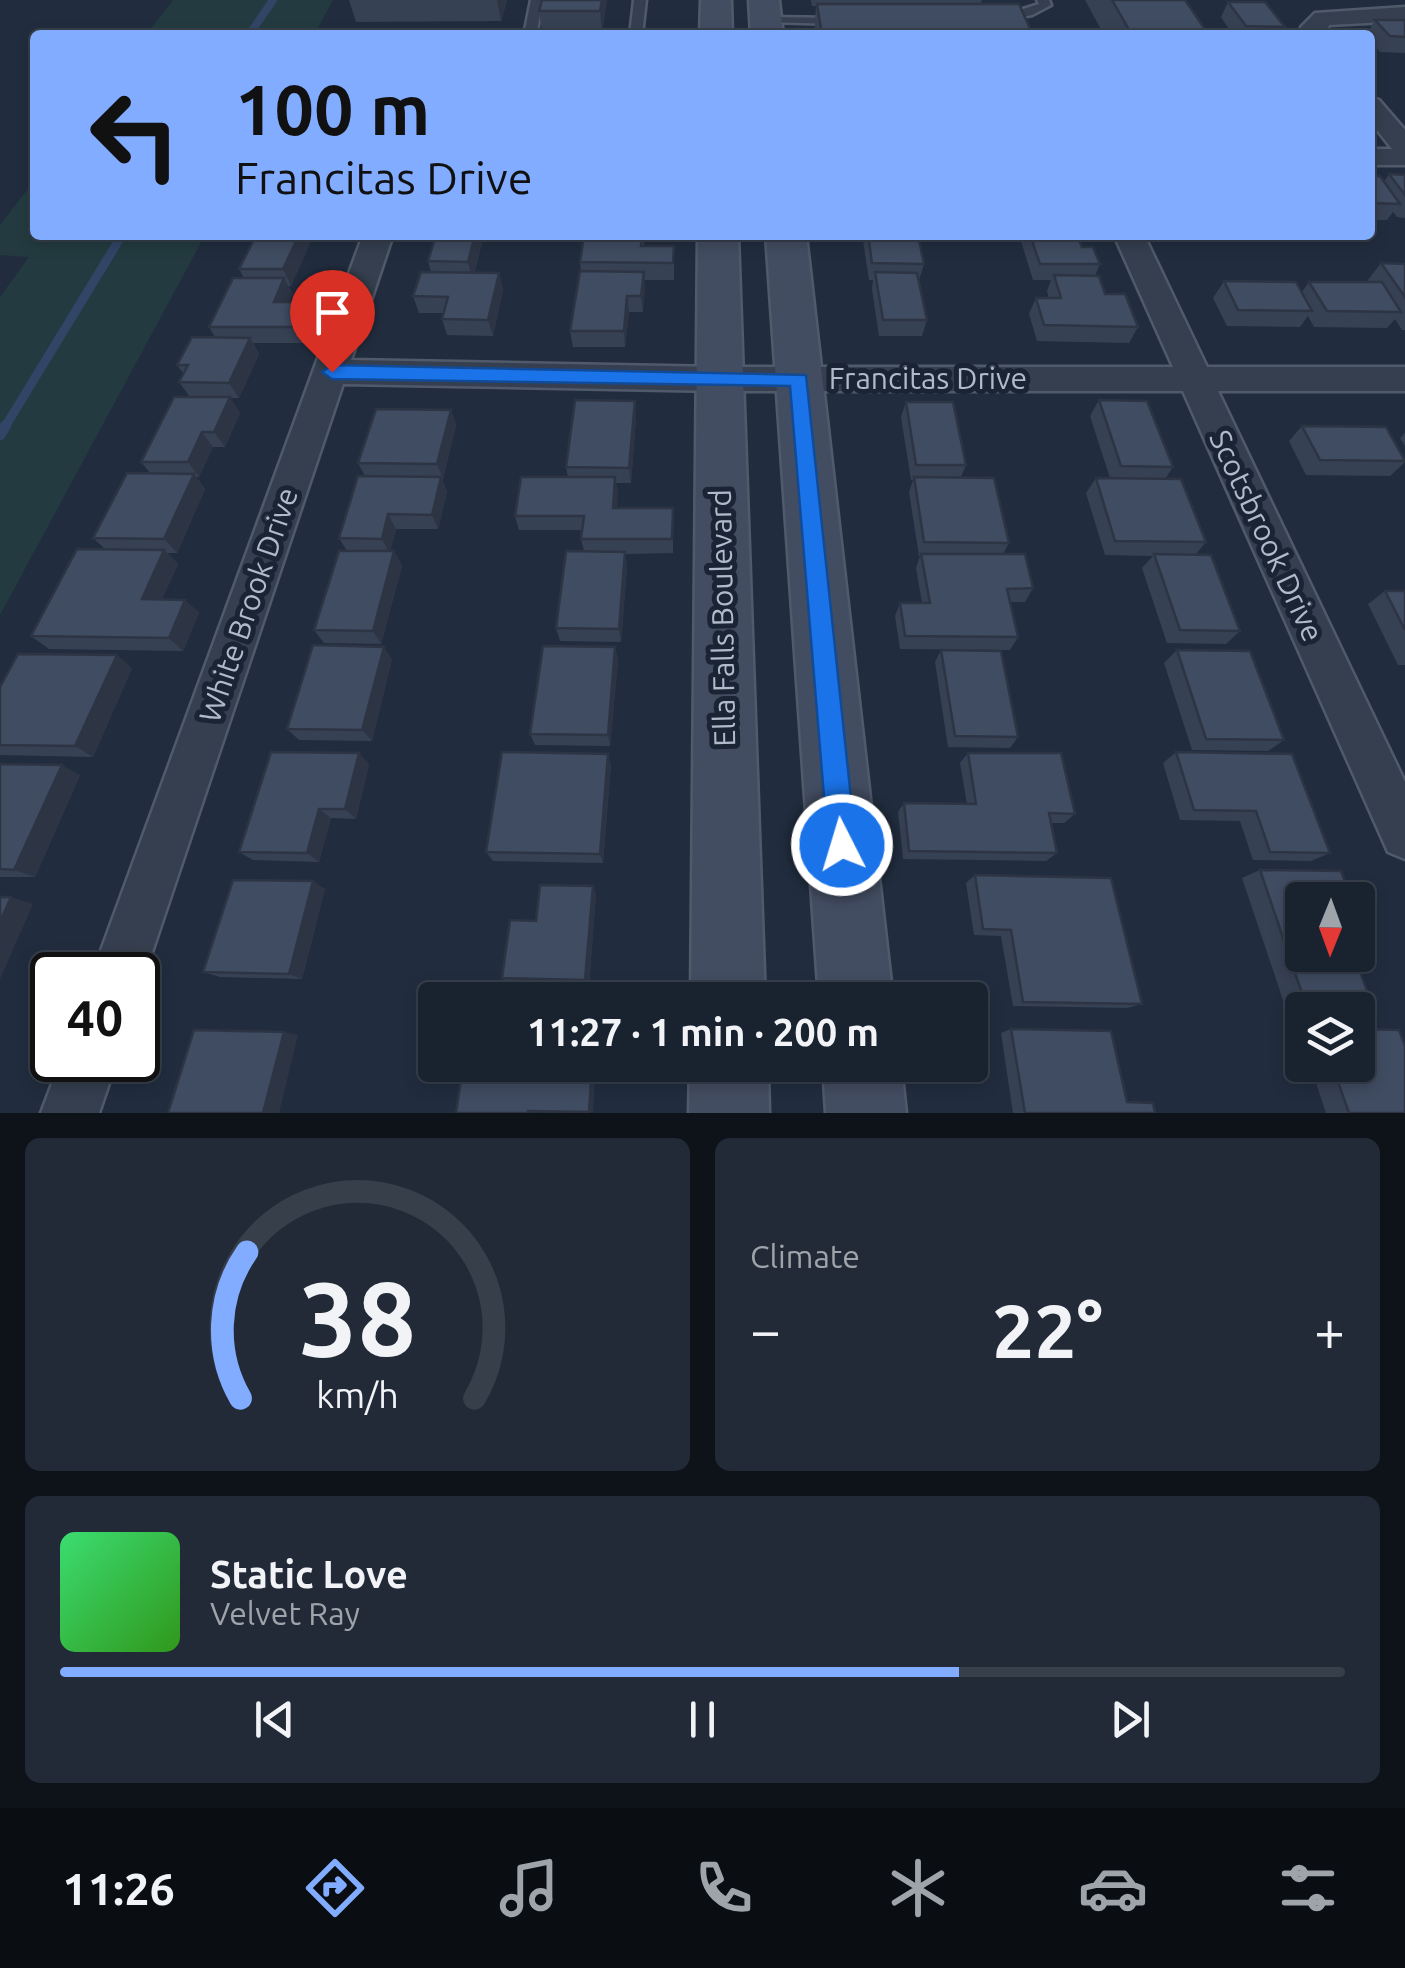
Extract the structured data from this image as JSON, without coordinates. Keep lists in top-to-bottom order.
{
  "streets": {
    "street": [
      "Francitas Drive",
      "Scotsbrook Drive",
      "White Brook Drive",
      "Ella Falls Boulevard"
    ]
  },
  "crossings": [
    ["Francitas Drive", "Scotsbrook Drive"],
    ["Francitas Drive", "White Brook Drive"],
    ["Francitas Drive", "Ella Falls Boulevard"]
  ],
  "north": "bottom",
  "page": {
    "turn": ["100 m", "Francitas Drive"],
    "limit": "40",
    "trip": "11:27 · 1 min · 200 m",
    "tile": "Climate",
    "heat": ["−", "22°", "+"],
    "song": ["Static Love", "Velvet Ray"],
    "tabs": "11:26",
    "gauge": ["38", "km/h"]
  }
}
